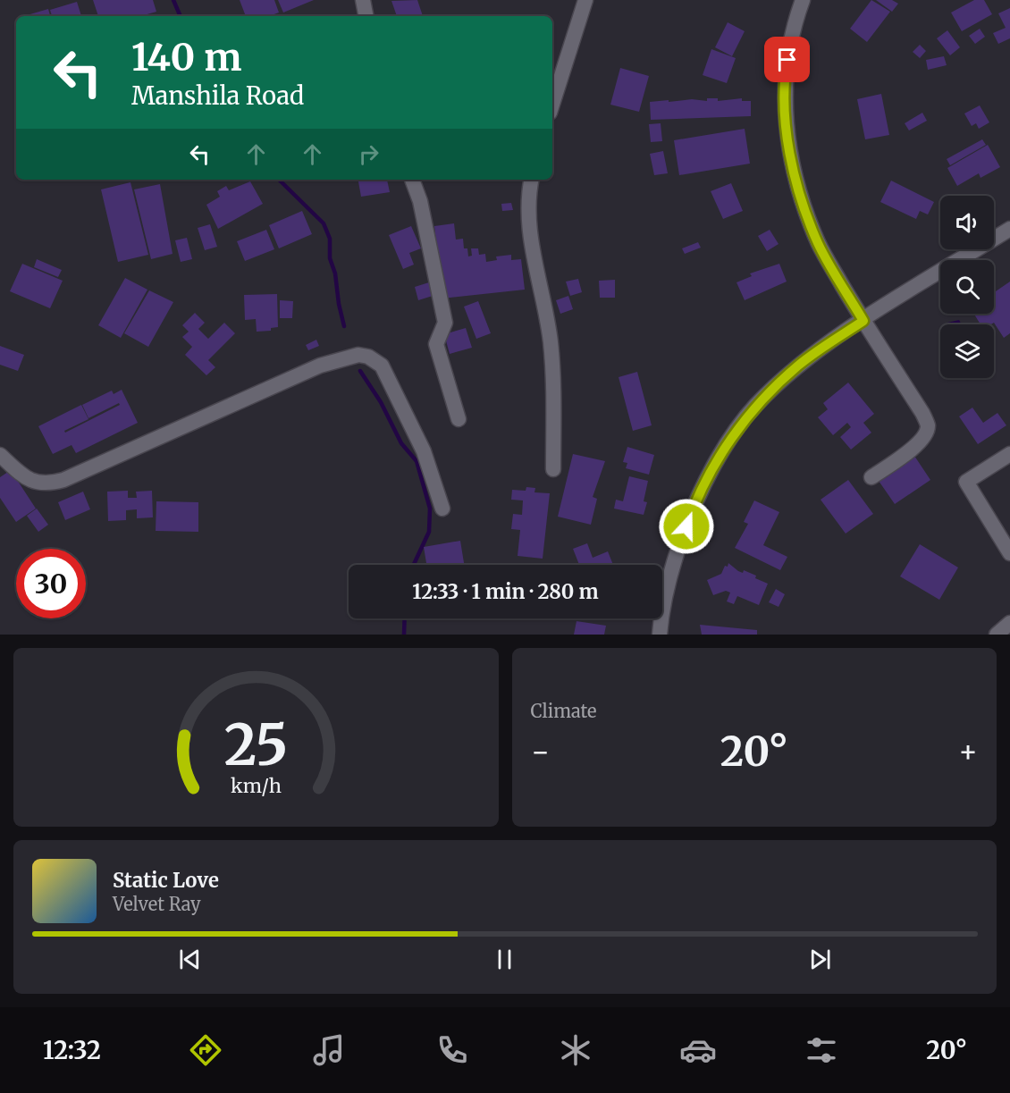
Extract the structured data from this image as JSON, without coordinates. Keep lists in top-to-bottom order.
{
  "page": {
    "turn": ["140 m", "Manshila Road"],
    "limit": "30",
    "trip": "12:33 · 1 min · 280 m",
    "tile": "Climate",
    "heat": ["−", "20°", "+"],
    "song": ["Static Love", "Velvet Ray"],
    "tabs": ["12:32", "20°"],
    "gauge": ["25", "km/h"]
  }
}
